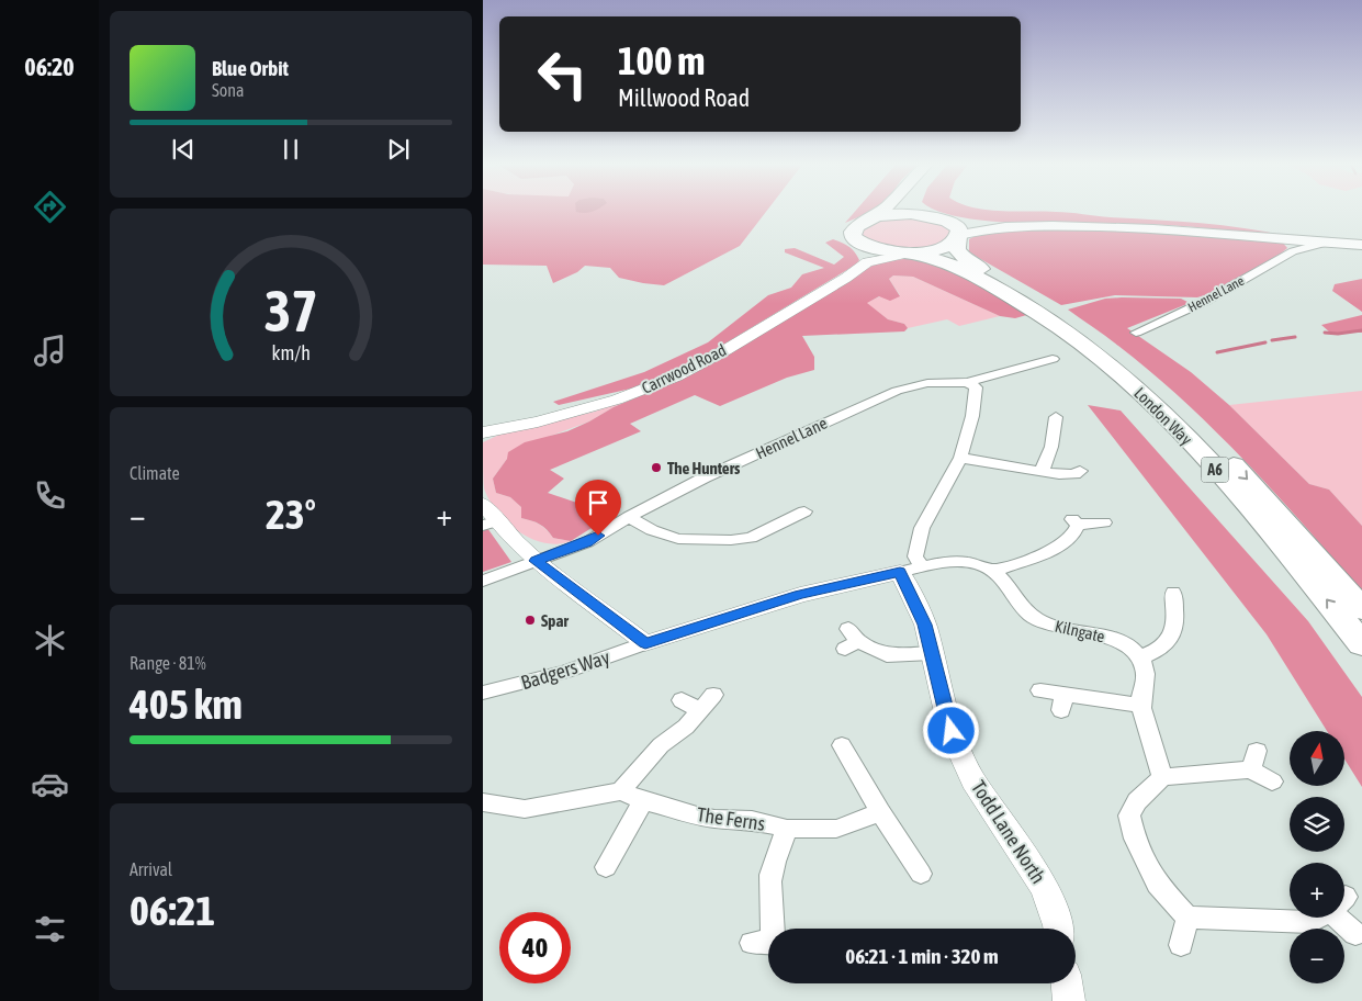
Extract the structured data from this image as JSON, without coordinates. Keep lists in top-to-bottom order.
{
  "streets": {
    "highway": ["London Way", "A6"],
    "street": [
      "Hennel Lane",
      "Carrwood Road",
      "Kilngate",
      "Badgers Way",
      "The Ferns",
      "Todd Lane North"
    ]
  },
  "crossings": [
    ["Hennel Lane", "Todd Lane North"],
    ["Carrwood Road", "A6"],
    ["London Way", "A6"]
  ],
  "places": ["The Hunters", "Spar"],
  "north": "top",
  "page": {
    "tabs": "06:20",
    "turn": ["100 m", "Millwood Road"],
    "song": ["Blue Orbit", "Sona"],
    "tile": [
      "Climate",
      ["Range · 81%", "405 km"],
      ["Arrival", "06:21"]
    ],
    "heat": ["−", "23°", "+"],
    "map_buttons": ["+", "−"],
    "limit": "40",
    "trip": "06:21 · 1 min · 320 m",
    "gauge": ["37", "km/h"]
  }
}
